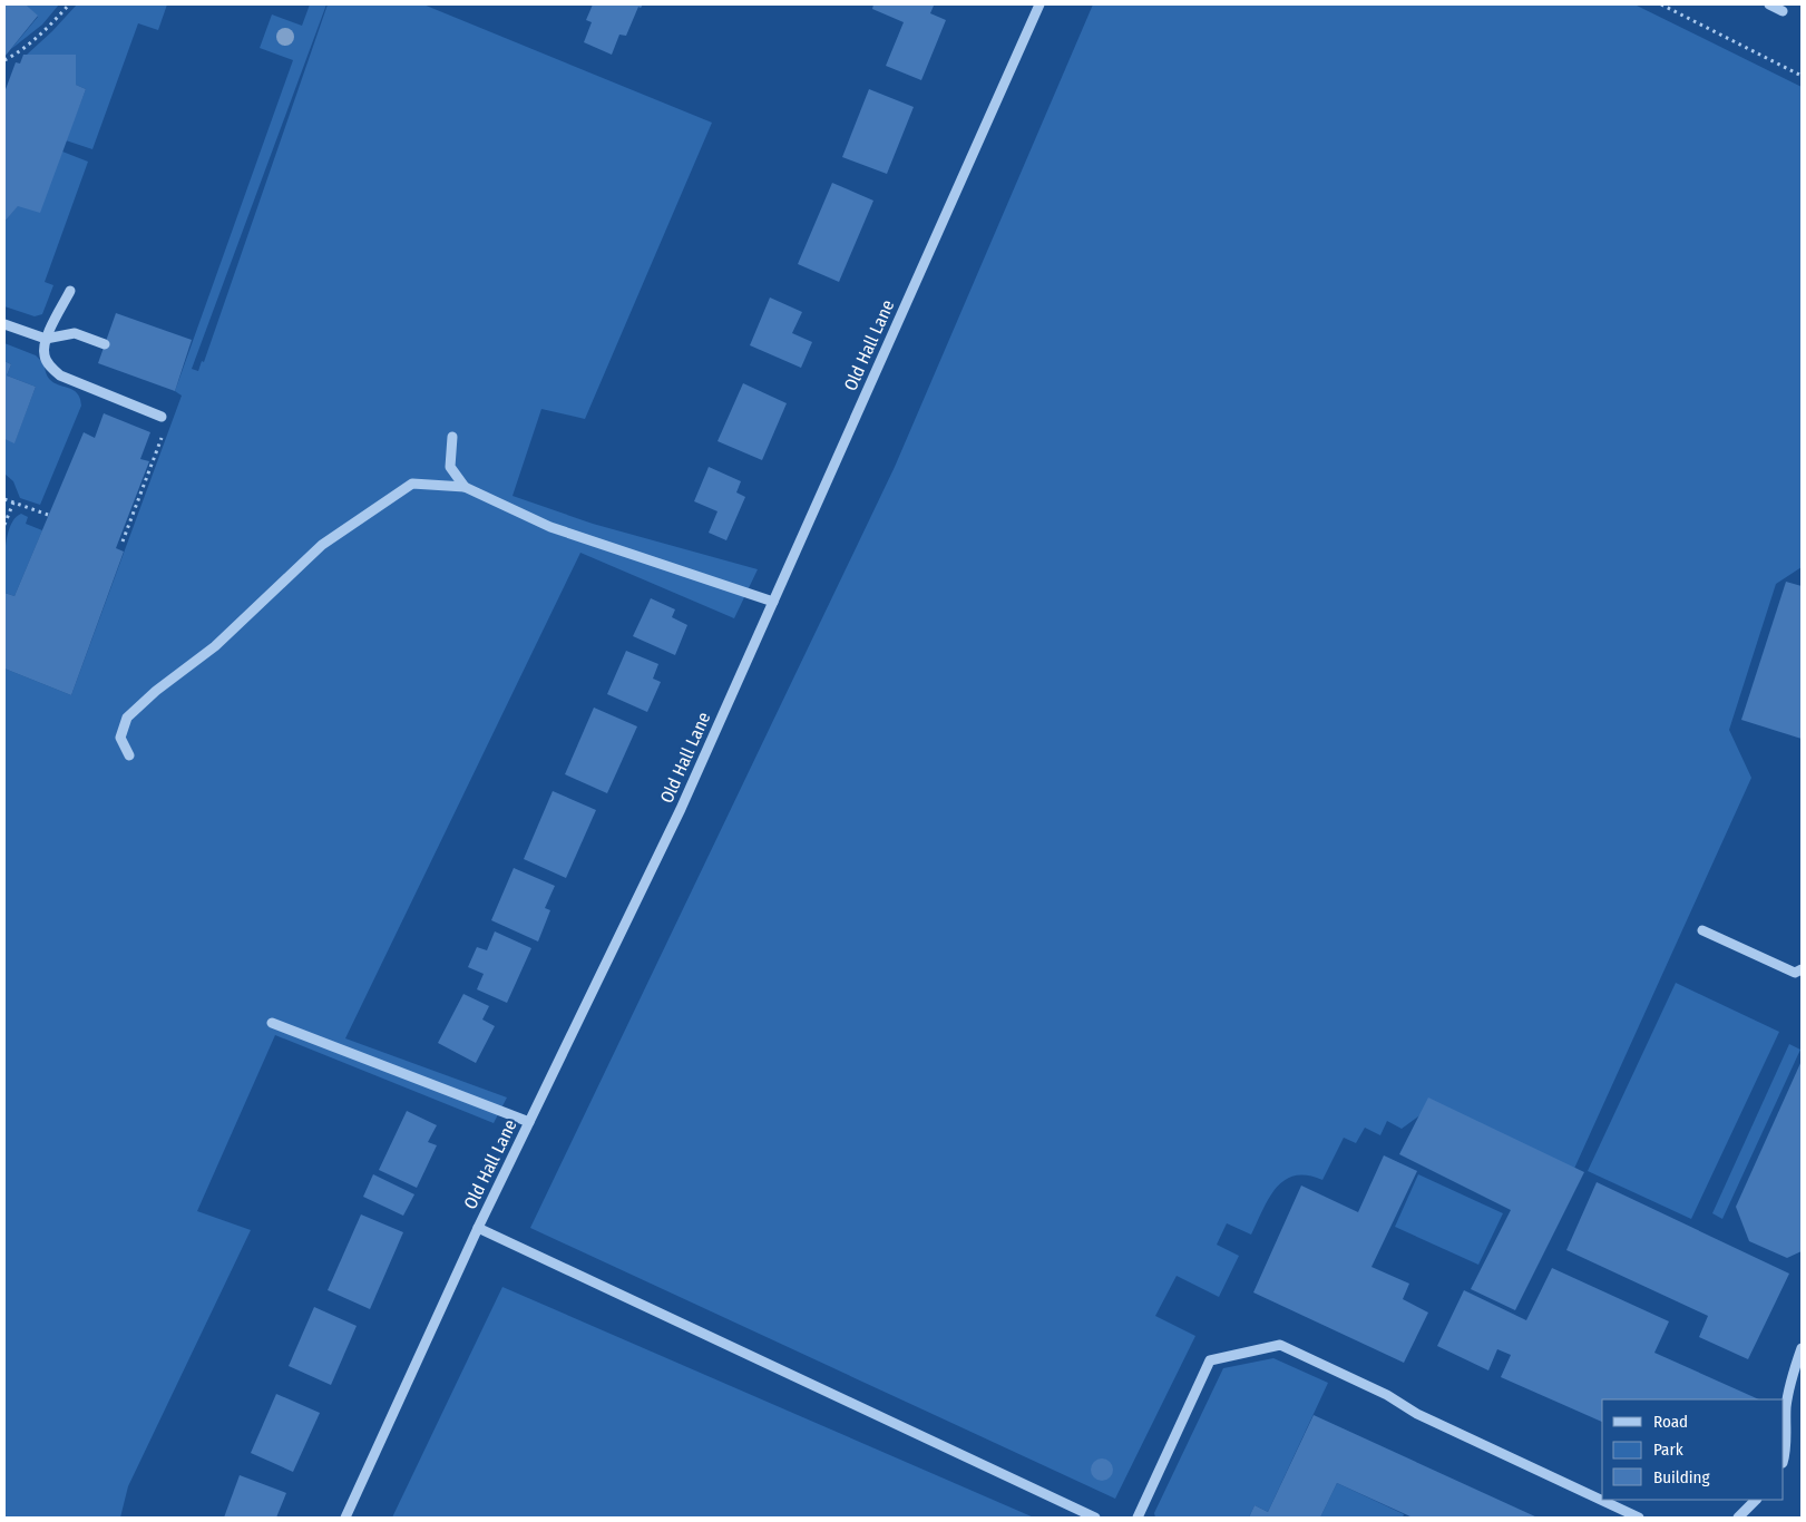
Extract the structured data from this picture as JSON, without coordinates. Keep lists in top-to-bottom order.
{
  "streets": {
    "street": ["Old Hall Lane"]
  },
  "legend": ["Road", "Park", "Building"]
}
